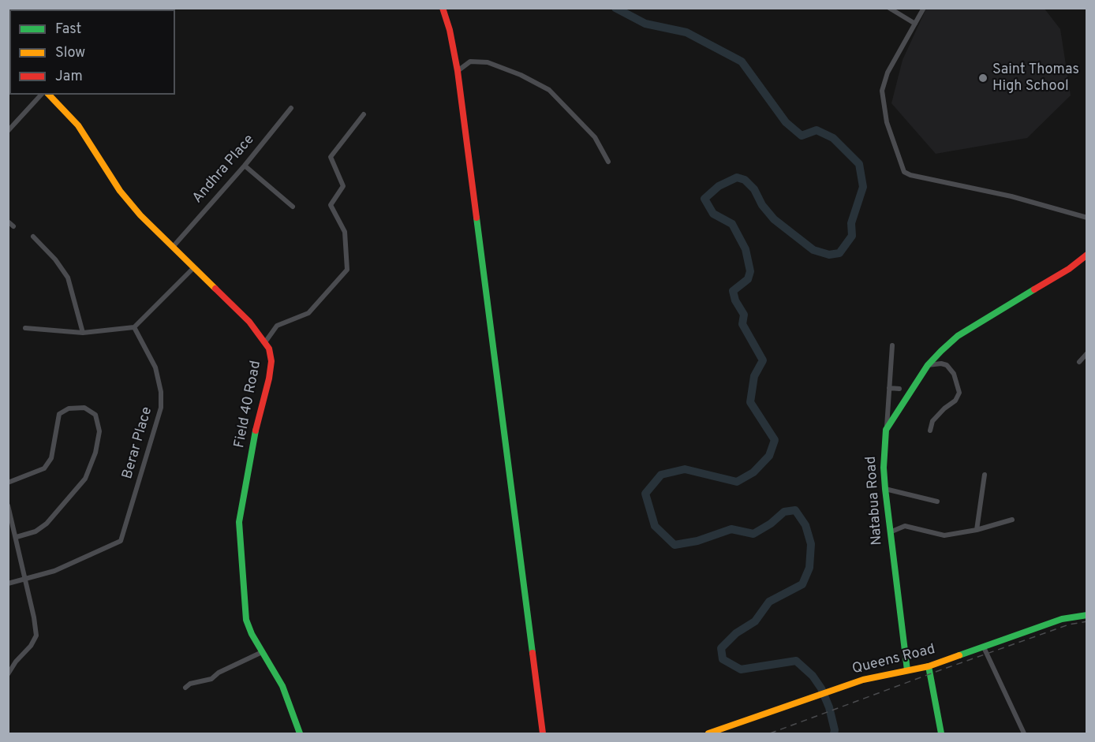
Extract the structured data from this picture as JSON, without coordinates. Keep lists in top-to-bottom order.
{
  "streets": {
    "main road": ["Field 40 Road", "Natabua Road", "Queens Road"],
    "street": ["Andhra Place", "Berar Place"]
  },
  "crossings": [
    ["Andhra Place", "Field 40 Road"],
    ["Natabua Road", "Queens Road"]
  ],
  "places": ["Saint Thomas High School"],
  "legend": ["Fast", "Slow", "Jam"]
}
